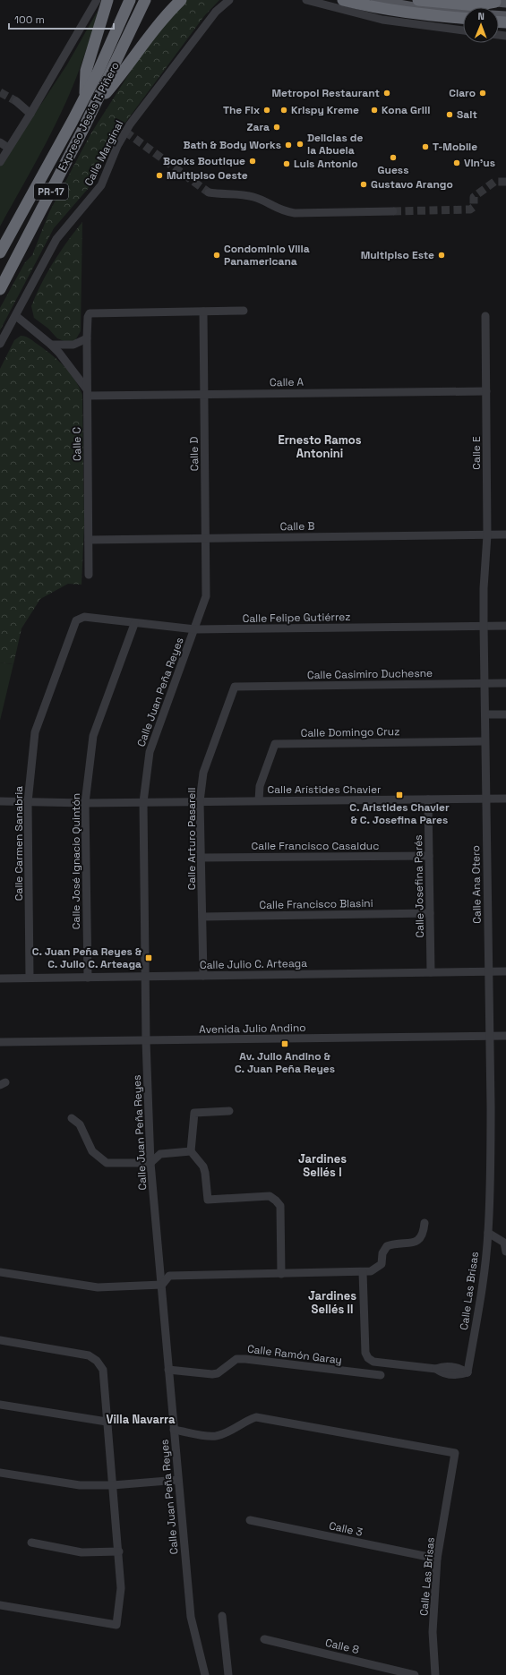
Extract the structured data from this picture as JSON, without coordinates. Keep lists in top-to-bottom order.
{
  "streets": {
    "highway": ["Expreso Jesús T. Piñero", "PR-17"],
    "street": [
      "Calle Marginal",
      "Calle A",
      "Calle C",
      "Calle E",
      "Calle D",
      "Calle B",
      "Calle Felipe Gutiérrez",
      "Calle Casimiro Duchesne",
      "Calle Juan Peña Reyes",
      "Calle Domingo Cruz",
      "Calle Arístides Chavier",
      "Calle Arturo Pasarell",
      "Calle Carmen Sanabria",
      "Calle Francisco Casalduc",
      "Calle José Ignacio Quintón",
      "Calle Ana Otero",
      "Calle Josefina Parés",
      "Calle Francisco Blasini",
      "Calle Julio C. Arteaga",
      "Avenida Julio Andino",
      "Calle Las Brisas",
      "Calle Ramón Garay",
      "Calle 3",
      "Calle 8"
    ]
  },
  "crossings": [
    ["Calle A", "Calle C"],
    ["Calle A", "Calle E"],
    ["Calle A", "Calle D"],
    ["Calle C", "Calle D"],
    ["Calle C", "Calle B"],
    ["Calle E", "Calle B"],
    ["Calle E", "Calle Ana Otero"],
    ["Calle D", "Calle B"],
    ["Calle D", "Calle Juan Peña Reyes"],
    ["Calle Felipe Gutiérrez", "Calle Juan Peña Reyes"],
    ["Calle Felipe Gutiérrez", "Calle Carmen Sanabria"],
    ["Calle Felipe Gutiérrez", "Calle José Ignacio Quintón"],
    ["Calle Felipe Gutiérrez", "Calle Ana Otero"],
    ["Calle Casimiro Duchesne", "Calle Arturo Pasarell"],
    ["Calle Casimiro Duchesne", "Calle Ana Otero"],
    ["Calle Juan Peña Reyes", "Calle Arístides Chavier"],
    ["Calle Juan Peña Reyes", "Calle Julio C. Arteaga"],
    ["Calle Juan Peña Reyes", "Avenida Julio Andino"],
    ["Calle Juan Peña Reyes", "Calle Las Brisas"],
    ["Calle Juan Peña Reyes", "Calle Ramón Garay"],
    ["Calle Domingo Cruz", "Calle Arístides Chavier"],
    ["Calle Domingo Cruz", "Calle Ana Otero"],
    ["Calle Arístides Chavier", "Calle Arturo Pasarell"],
    ["Calle Arístides Chavier", "Calle Carmen Sanabria"],
    ["Calle Arístides Chavier", "Calle José Ignacio Quintón"],
    ["Calle Arístides Chavier", "Calle Ana Otero"],
    ["Calle Arístides Chavier", "Calle Josefina Parés"],
    ["Calle Arturo Pasarell", "Calle Francisco Casalduc"],
    ["Calle Arturo Pasarell", "Calle Francisco Blasini"],
    ["Calle Arturo Pasarell", "Calle Julio C. Arteaga"],
    ["Calle Carmen Sanabria", "Calle Julio C. Arteaga"],
    ["Calle Francisco Casalduc", "Calle Josefina Parés"],
    ["Calle José Ignacio Quintón", "Calle Julio C. Arteaga"],
    ["Calle Ana Otero", "Calle Julio C. Arteaga"],
    ["Calle Ana Otero", "Avenida Julio Andino"],
    ["Calle Ana Otero", "Calle Las Brisas"],
    ["Calle Josefina Parés", "Calle Francisco Blasini"],
    ["Calle Josefina Parés", "Calle Julio C. Arteaga"],
    ["Calle Las Brisas", "Calle 3"]
  ],
  "districts": [
    "Ernesto Ramos Antonini",
    "Jardines Sellés I",
    "Jardines Sellés II",
    "Villa Navarra"
  ],
  "places": {
    "other": [
      "Metropol Restaurant",
      "Claro",
      "The Fix",
      "Krispy Kreme",
      "Kona Grill",
      "Salt",
      "Zara",
      "Delicias de la Abuela",
      "Bath & Body Works",
      "T-Mobile",
      "Guess",
      "Books Boutique",
      "Vin'us",
      "Luis Antonio",
      "Multipiso Oeste",
      "Gustavo Arango",
      "Condominio Villa Panamericana",
      "Multipiso Este"
    ],
    "transit": ["C. Aristides Chavier & C. Josefina Pares", "C. Juan Peña Reyes & C. Julio C. Arteaga", "Av. Julio Andino & C. Juan Peña Reyes"]
  },
  "scale_bar": "100 m",
  "north": "top"
}
